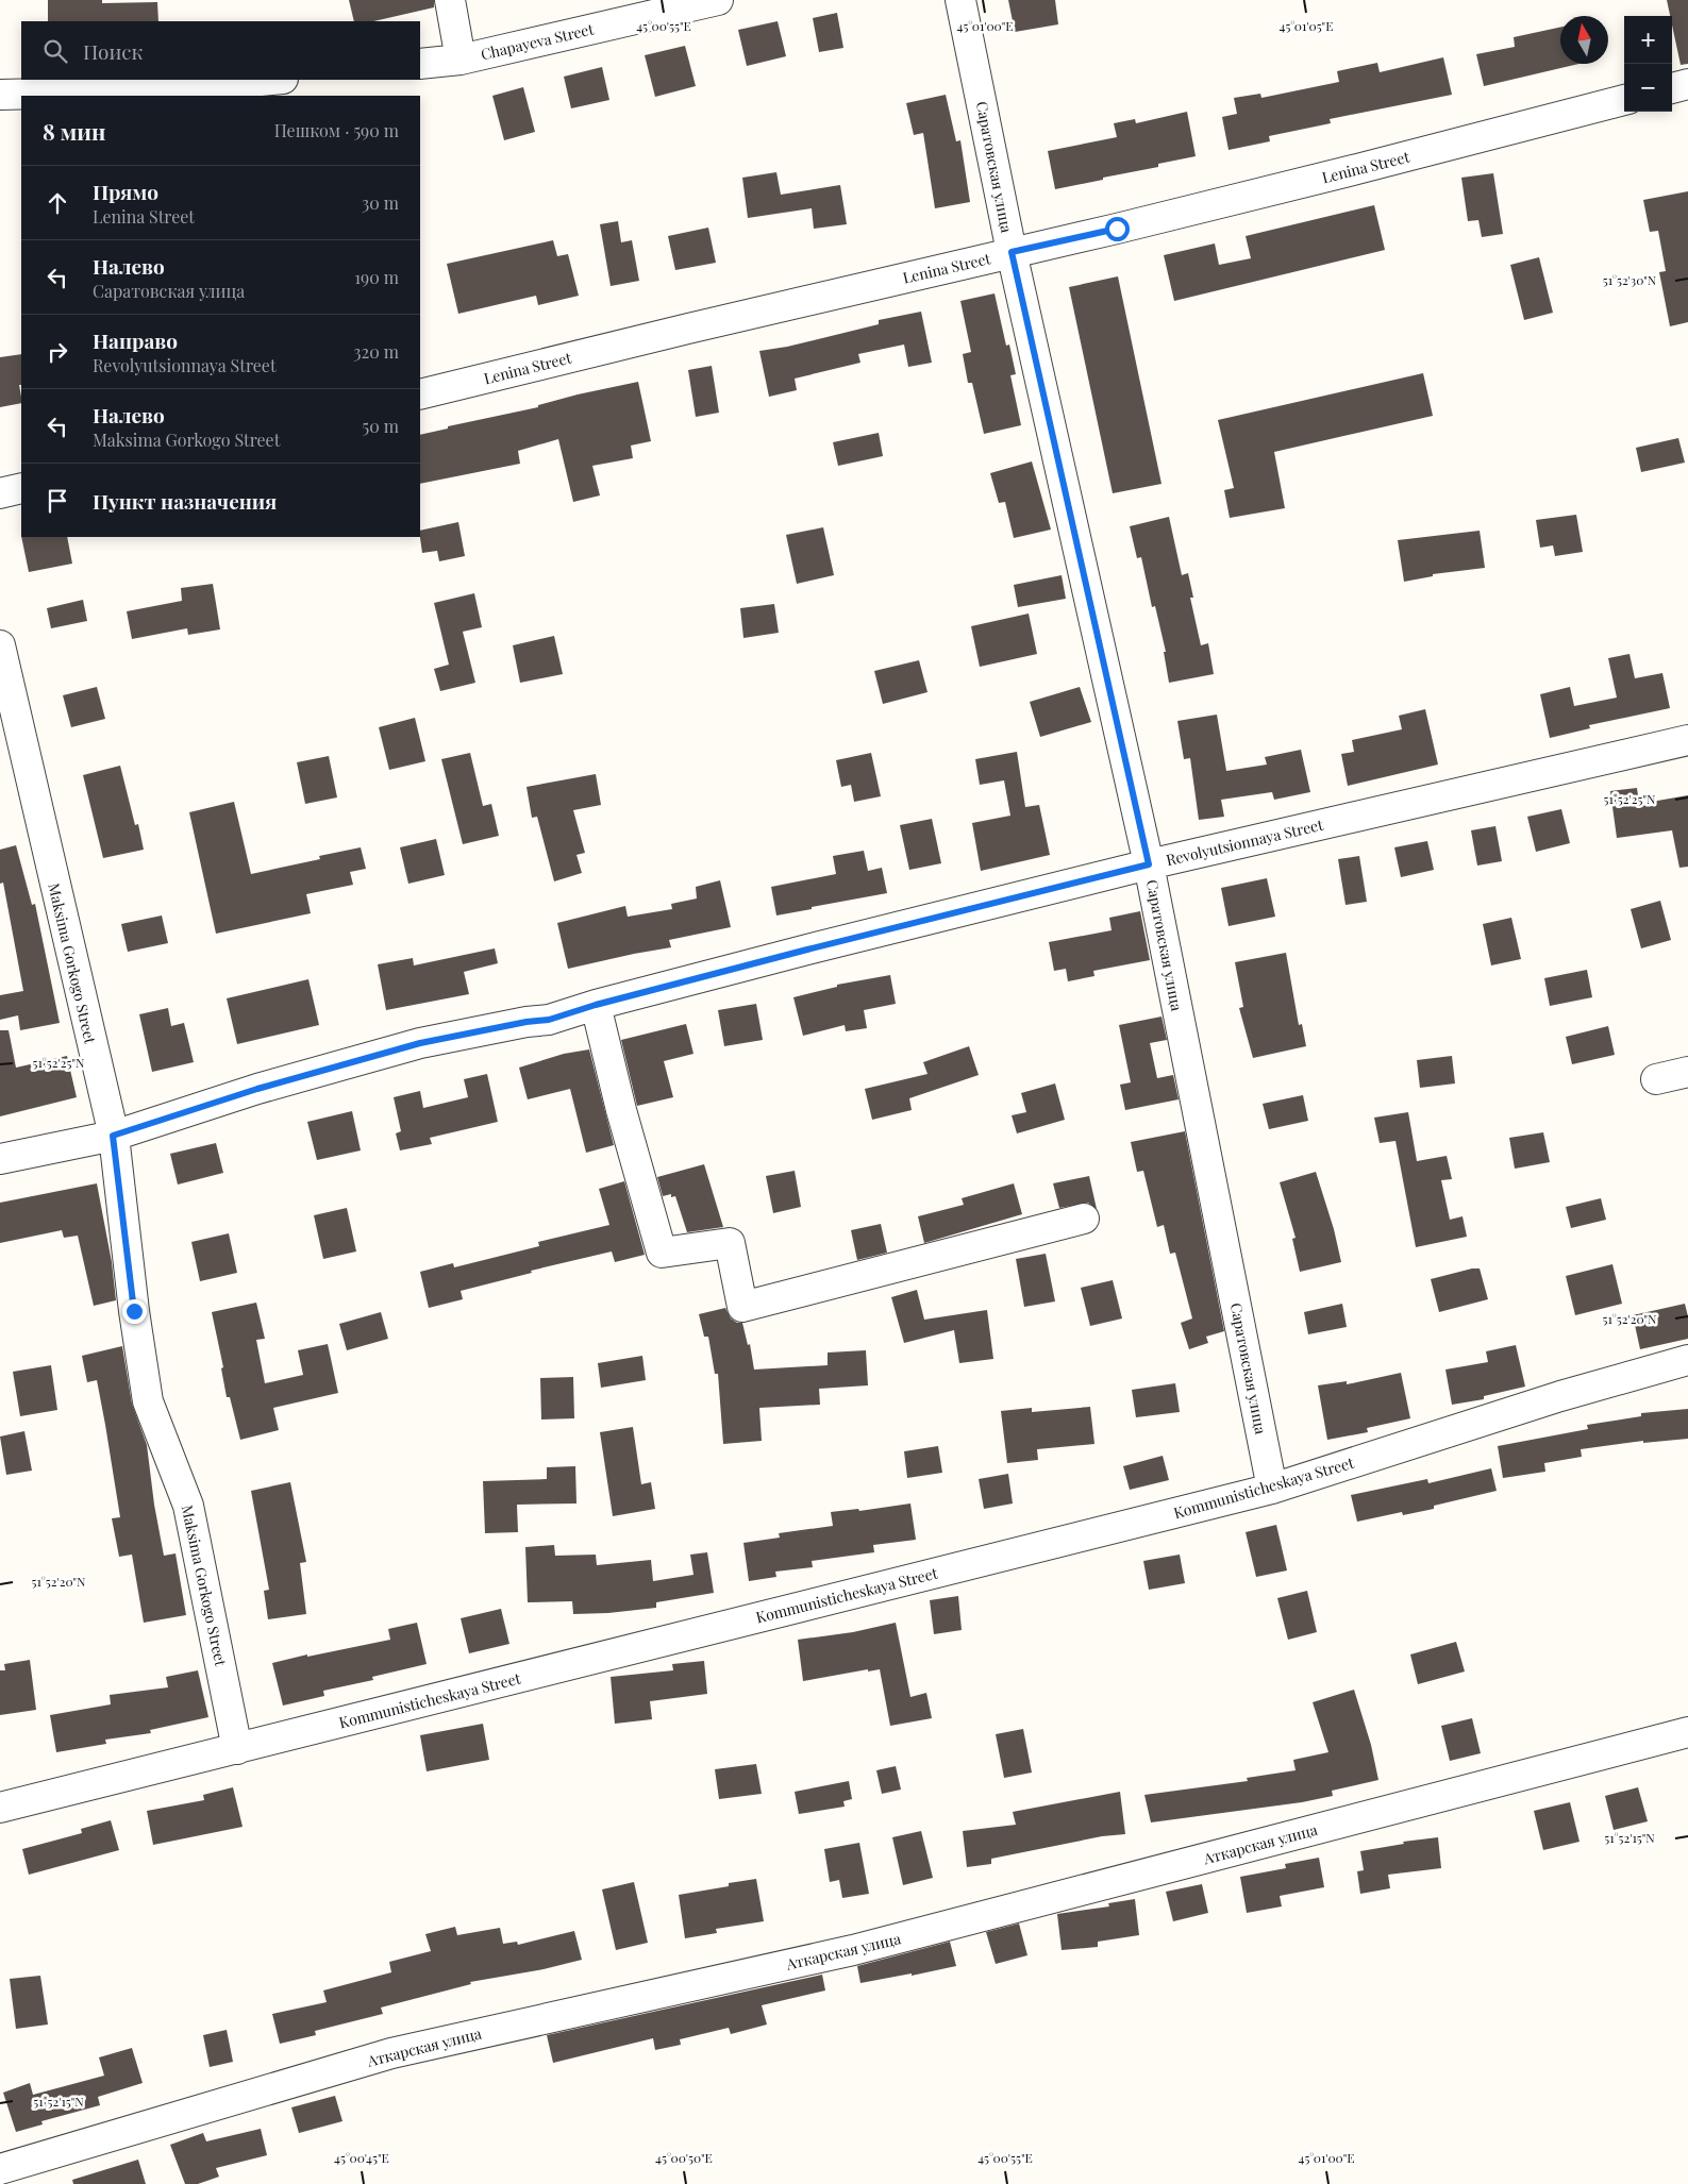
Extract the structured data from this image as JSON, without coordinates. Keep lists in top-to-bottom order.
{
  "streets": {
    "street": [
      "Chapayeva Street",
      "Саратовская улица",
      "Lenina Street",
      "Revolyutsionnaya Street",
      "Maksima Gorkogo Street",
      "Kommunisticheskaya Street",
      "Аткарская улица"
    ]
  },
  "crossings": [
    ["Саратовская улица", "Lenina Street"],
    ["Саратовская улица", "Revolyutsionnaya Street"],
    ["Саратовская улица", "Kommunisticheskaya Street"],
    ["Revolyutsionnaya Street", "Maksima Gorkogo Street"],
    ["Maksima Gorkogo Street", "Kommunisticheskaya Street"]
  ],
  "north": "top",
  "page": {
    "map_buttons": ["+", "−"],
    "search": "Поиск",
    "heading": ["8 мин", "Пешком · 590 m"],
    "list": [
      ["Прямо", "Lenina Street", "30 m"],
      ["Налево", "Саратовская улица", "190 m"],
      ["Направо", "Revolyutsionnaya Street", "320 m"],
      ["Налево", "Maksima Gorkogo Street", "50 m"],
      "Пункт назначения"
    ]
  },
  "coordinates": [
    "45°00'55\"E",
    "45°01'00\"E",
    "45°01'05\"E",
    "51°52'30\"N",
    "51°52'25\"N",
    "51°52'20\"N",
    "51°52'15\"N",
    "45°00'45\"E",
    "45°00'50\"E"
  ]
}
